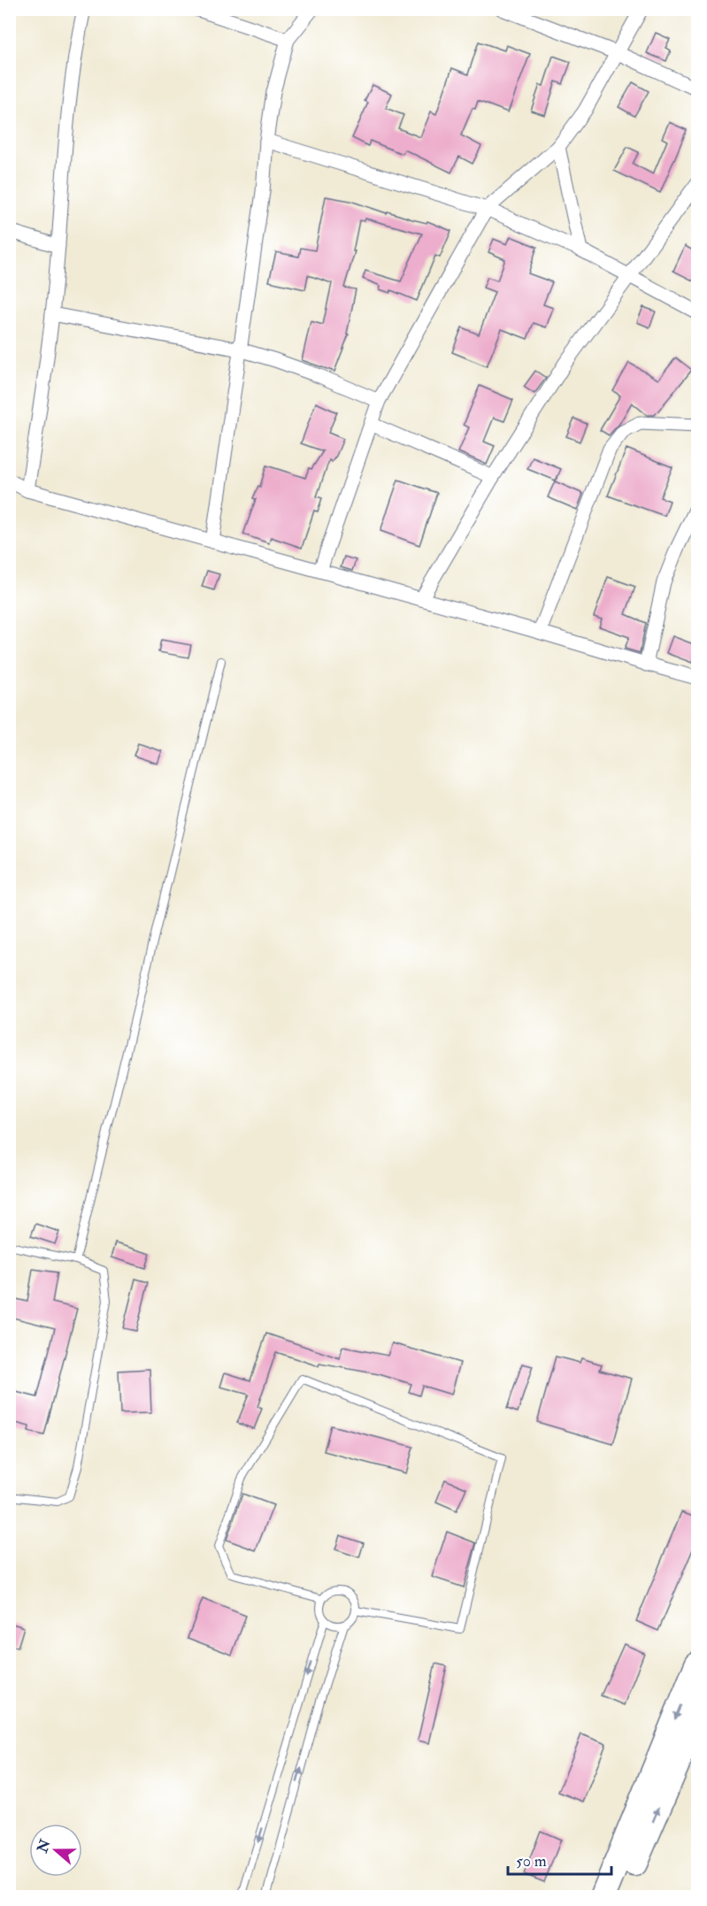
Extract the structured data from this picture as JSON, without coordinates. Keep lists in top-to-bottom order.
{
  "scale_bar": "50 m",
  "north": "left"
}
